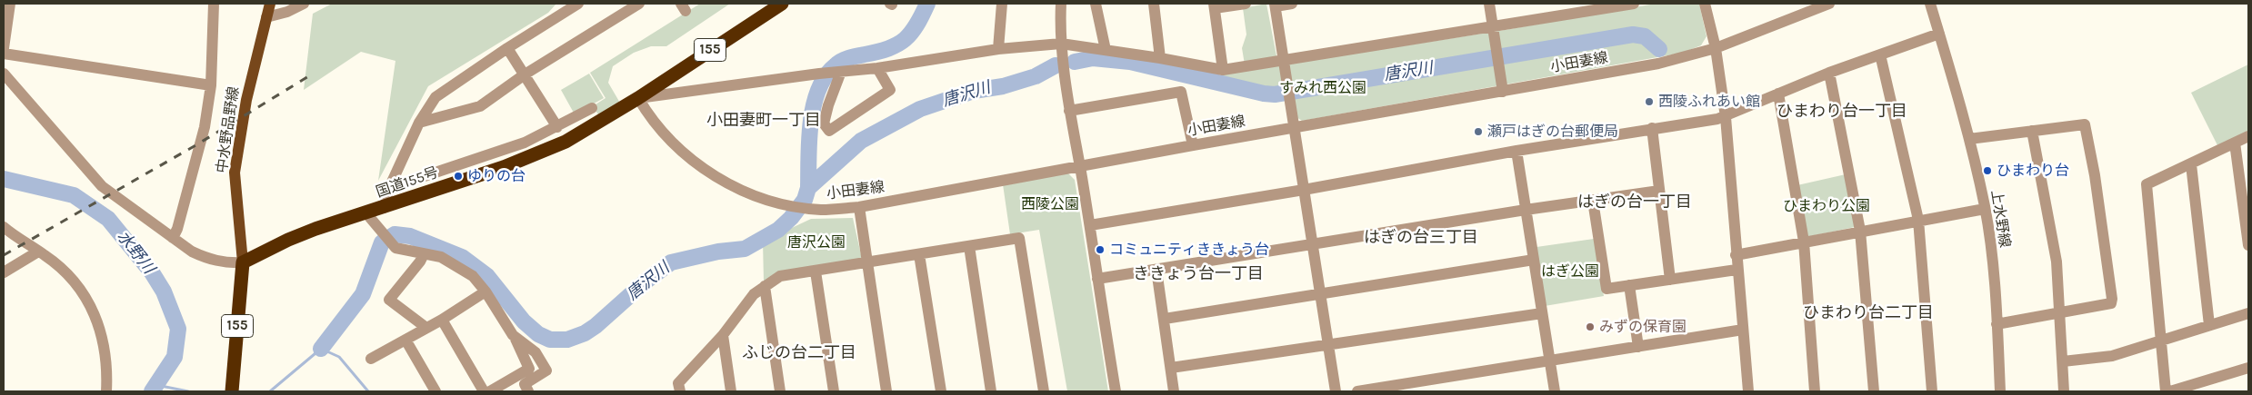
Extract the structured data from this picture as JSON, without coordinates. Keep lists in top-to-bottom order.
{
  "streets": {
    "highway": ["155", "国道155号"],
    "main road": ["中水野品野線"],
    "street": ["小田妻線", "上水野線"]
  },
  "crossings": [
    ["155", "中水野品野線"],
    ["155", "国道155号"],
    ["小田妻線", "国道155号"],
    ["中水野品野線", "国道155号"]
  ],
  "districts": [
    "ひまわり台一丁目",
    "小田妻町一丁目",
    "はぎの台一丁目",
    "はぎの台三丁目",
    "ききょう台一丁目",
    "ひまわり台二丁目",
    "ふじの台二丁目"
  ],
  "water": ["唐沢川", "水野川"],
  "parks": [
    "すみれ西公園",
    "西陵公園",
    "ひまわり公園",
    "唐沢公園",
    "はぎ公園"
  ],
  "places": [
    "西陵ふれあい館",
    "瀬戸はぎの台郵便局",
    "ひまわり台",
    "ゆりの台",
    "コミュニティききょう台",
    "みずの保育園"
  ]
}
